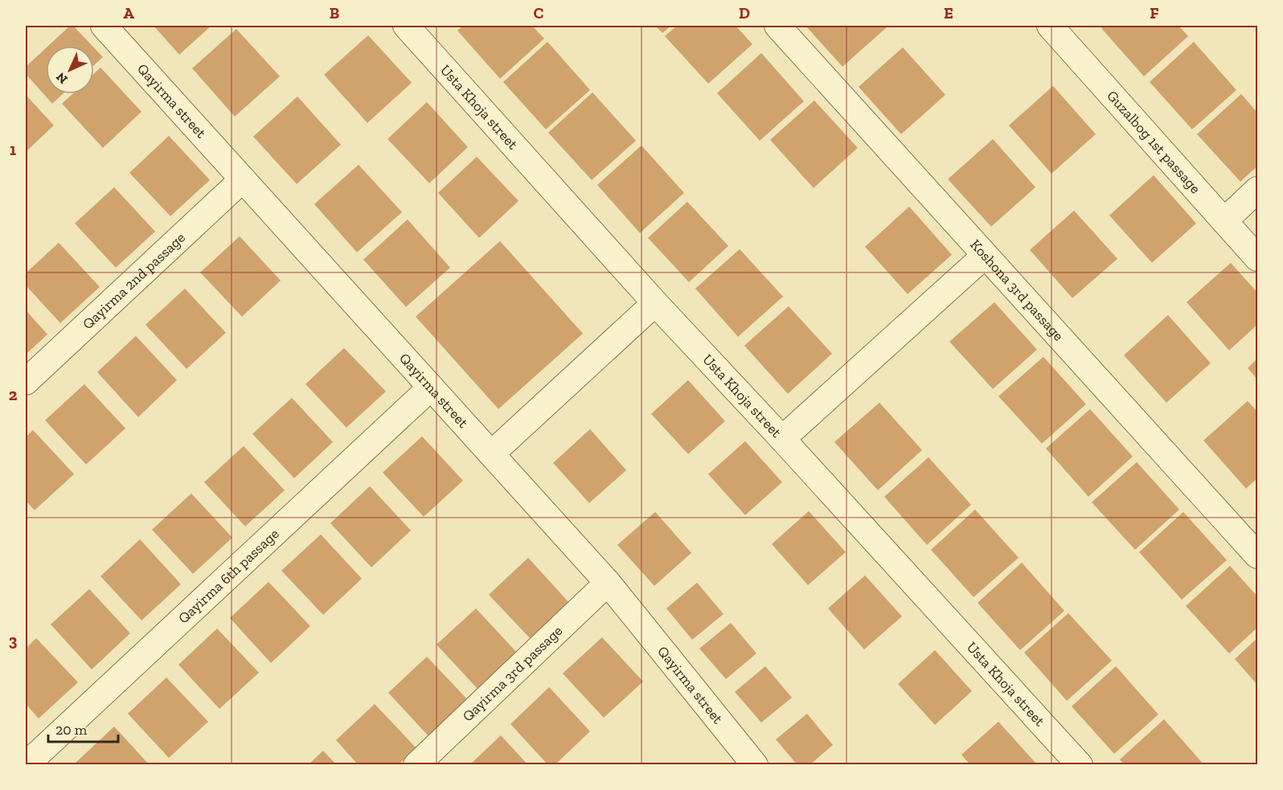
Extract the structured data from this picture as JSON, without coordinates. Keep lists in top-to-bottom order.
{
  "streets": {
    "street": [
      "Qayirma street",
      "Usta Khoja street",
      "Guzalbog 1st passage",
      "Qayirma 2nd passage",
      "Koshona 3rd passage",
      "Qayirma 6th passage",
      "Qayirma 3rd passage"
    ]
  },
  "crossings": [
    ["Qayirma street", "Qayirma 2nd passage"],
    ["Qayirma street", "Qayirma 6th passage"],
    ["Qayirma street", "Qayirma 3rd passage"]
  ],
  "scale_bar": "20 m",
  "north": "bottom left",
  "grid": {
    "columns": [
      "A",
      "B",
      "C",
      "D",
      "E",
      "F"
    ],
    "rows": ["1", "2", "3"]
  }
}
